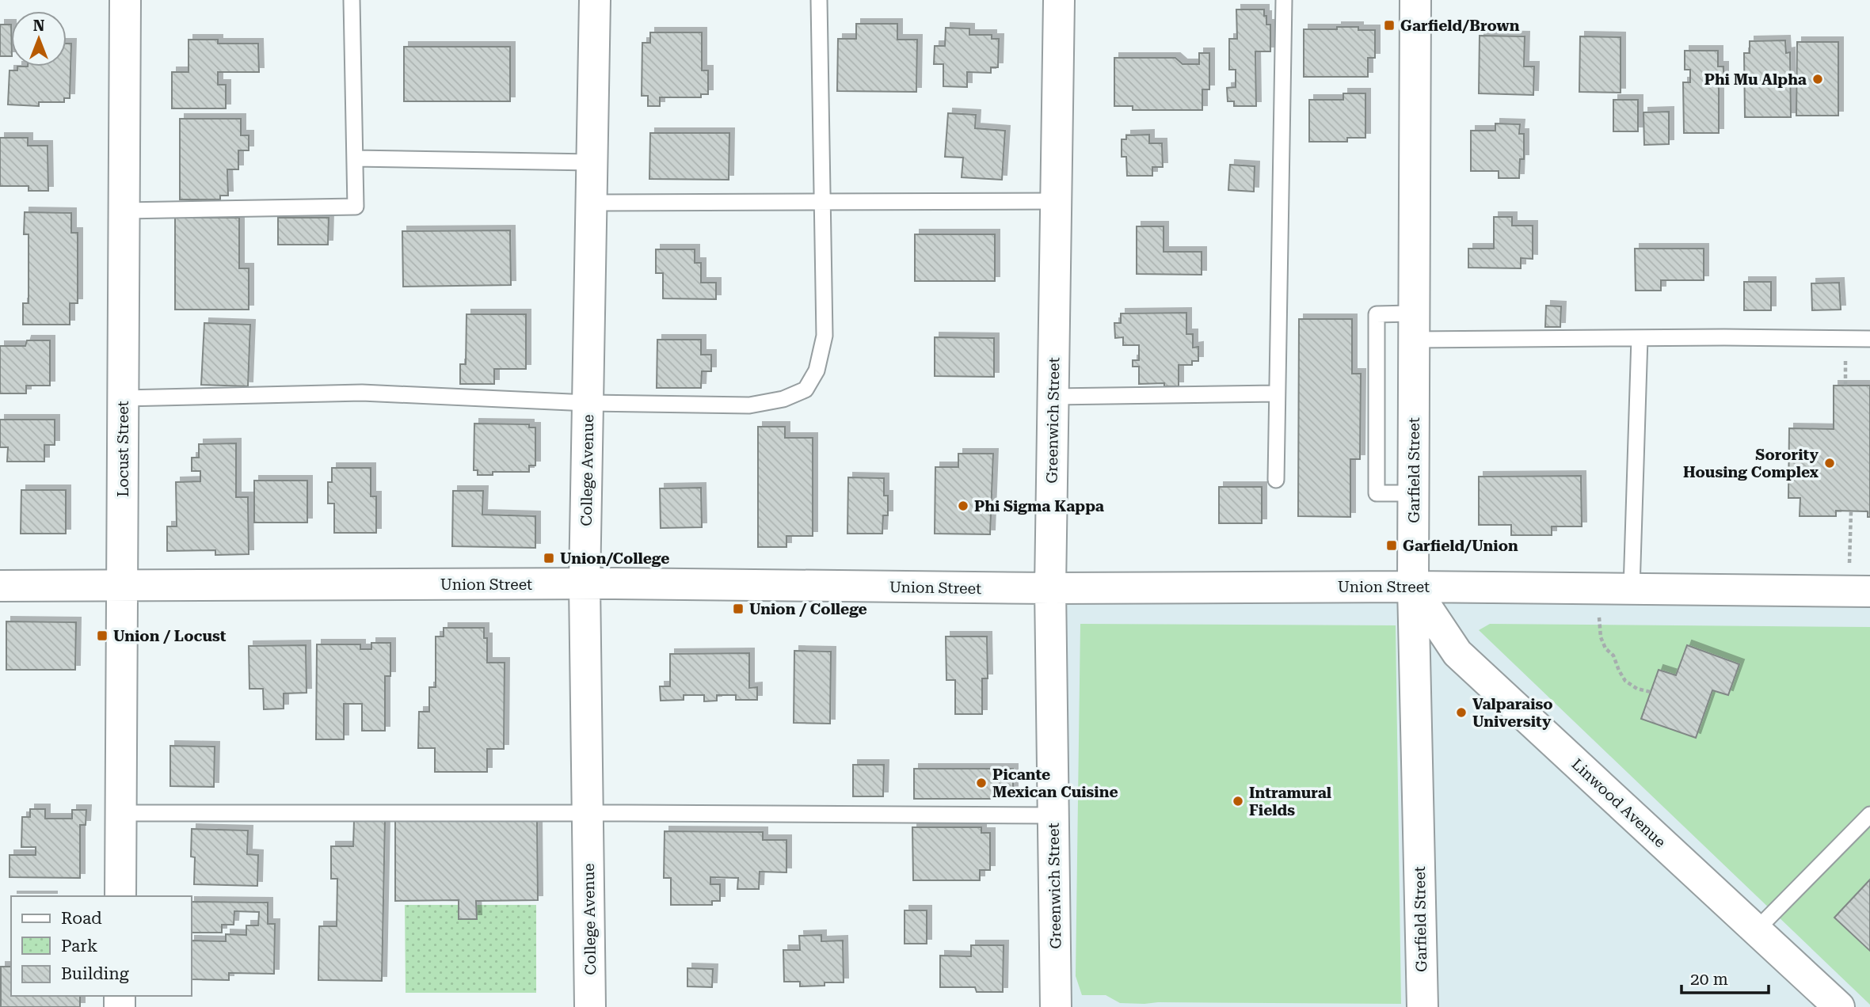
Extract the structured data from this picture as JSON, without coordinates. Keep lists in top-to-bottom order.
{
  "streets": {
    "street": [
      "Greenwich Street",
      "Locust Street",
      "College Avenue",
      "Garfield Street",
      "Union Street",
      "Linwood Avenue"
    ]
  },
  "crossings": [
    ["Greenwich Street", "Union Street"],
    ["Locust Street", "Union Street"],
    ["College Avenue", "Union Street"],
    ["Garfield Street", "Union Street"],
    ["Garfield Street", "Linwood Avenue"],
    ["Union Street", "Linwood Avenue"]
  ],
  "places": {
    "transit": [
      "Garfield/Brown",
      "Garfield/Union",
      "Union/College",
      "Union / College",
      "Union / Locust"
    ],
    "other": [
      "Phi Mu Alpha",
      "Sorority Housing Complex",
      "Phi Sigma Kappa",
      "Valparaiso University",
      "Picante Mexican Cuisine",
      "Intramural Fields"
    ]
  },
  "legend": ["Road", "Park", "Building"],
  "scale_bar": "20 m",
  "north": "top"
}
